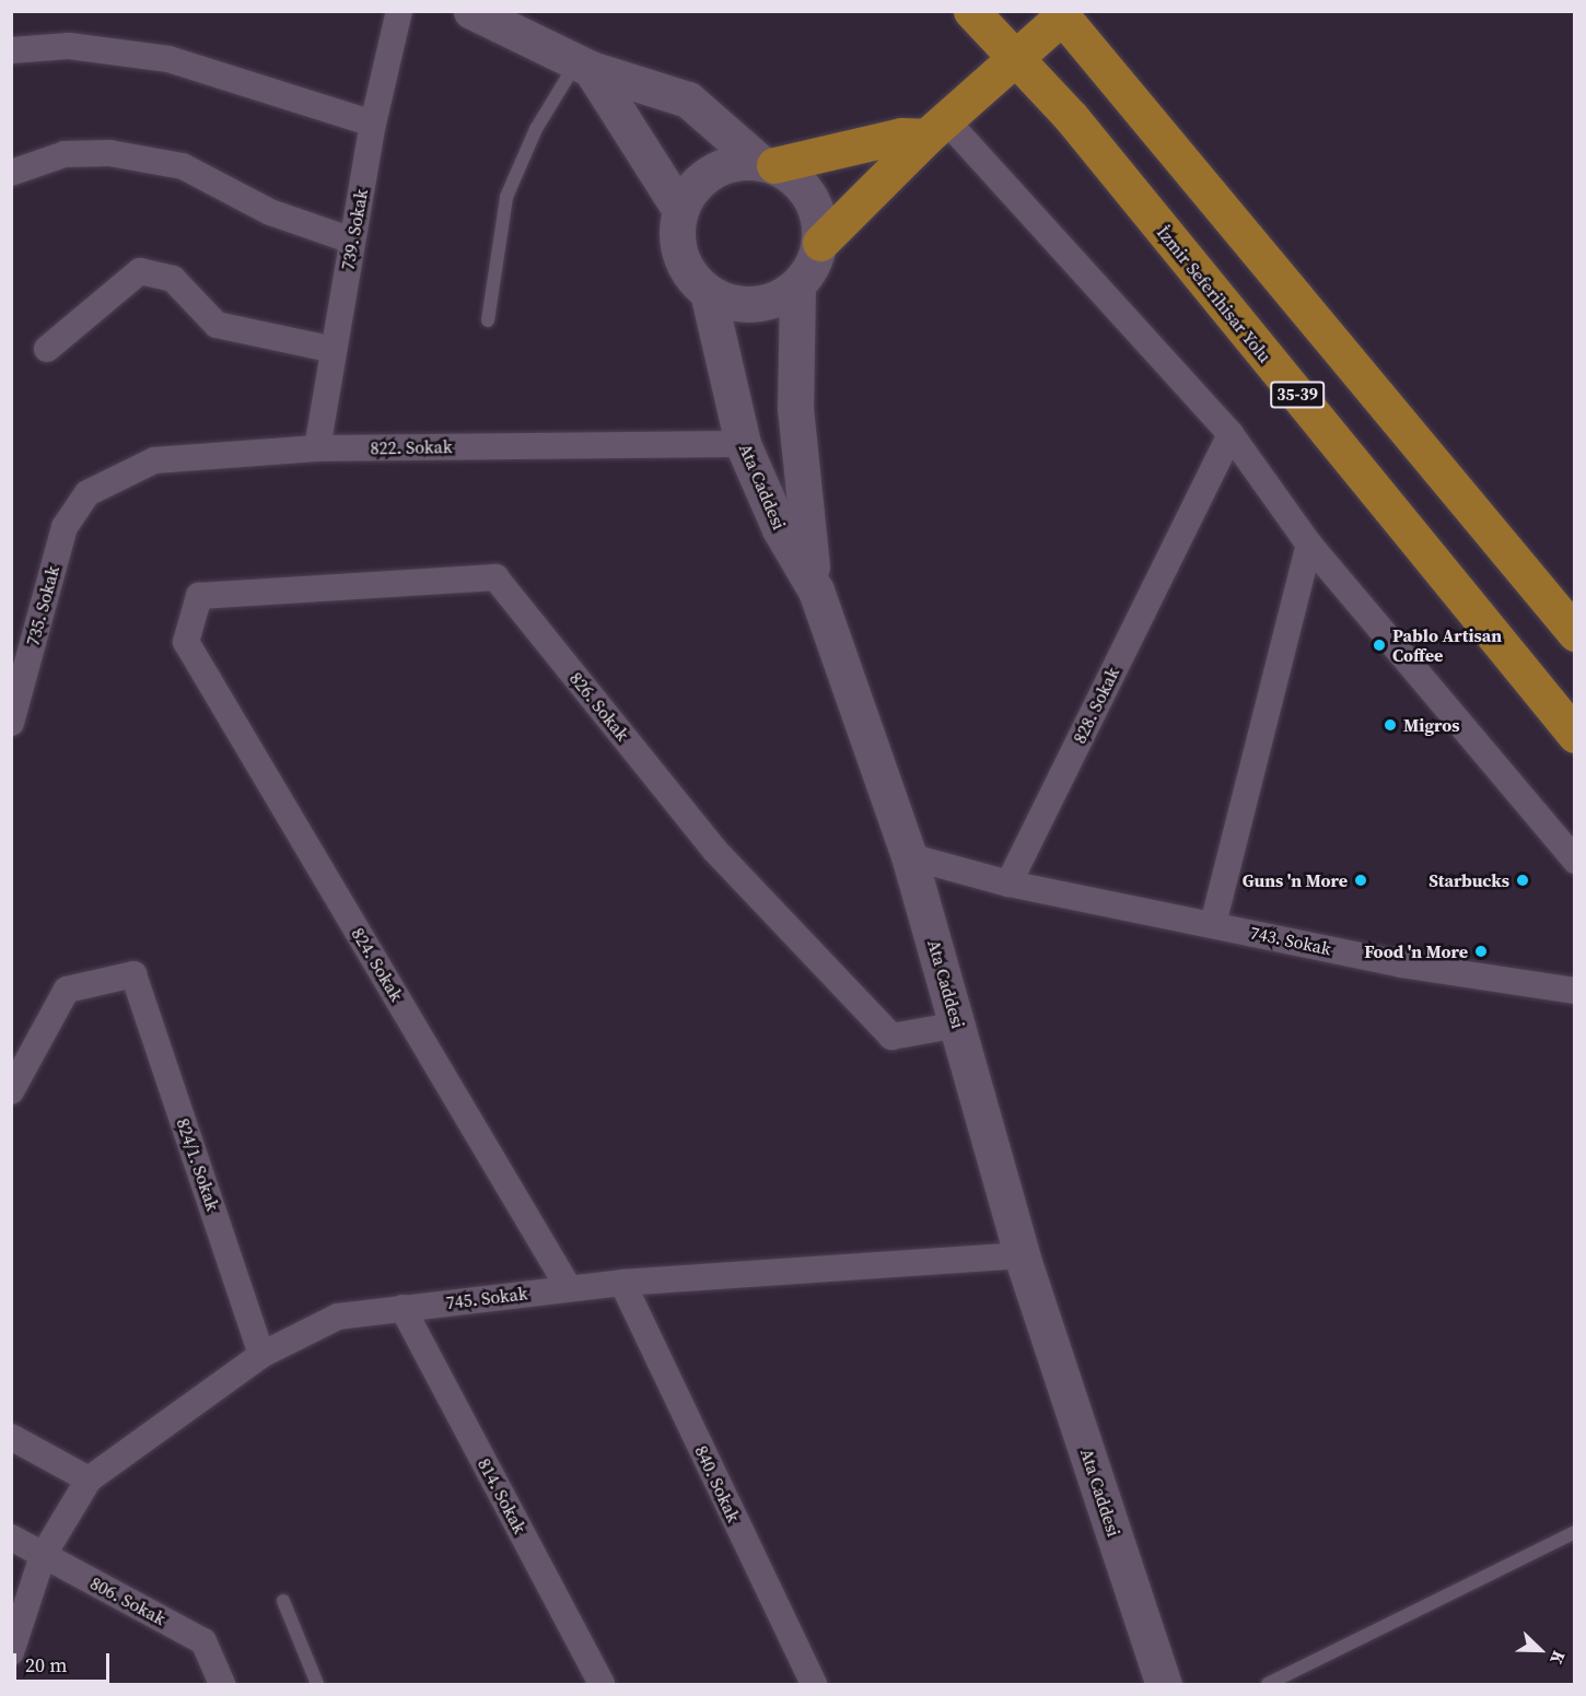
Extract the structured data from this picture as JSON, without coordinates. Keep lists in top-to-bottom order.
{
  "streets": {
    "main road": ["İzmir Seferihisar Yolu", "35-39", "Ata Caddesi"],
    "street": [
      "739. Sokak",
      "822. Sokak",
      "735. Sokak",
      "828. Sokak",
      "826. Sokak",
      "743. Sokak",
      "824. Sokak",
      "824/1. Sokak",
      "745. Sokak",
      "840. Sokak",
      "814. Sokak",
      "806. Sokak"
    ]
  },
  "crossings": [
    ["739. Sokak", "822. Sokak"],
    ["822. Sokak", "Ata Caddesi"],
    ["822. Sokak", "735. Sokak"],
    ["Ata Caddesi", "826. Sokak"],
    ["Ata Caddesi", "745. Sokak"],
    ["828. Sokak", "743. Sokak"],
    ["826. Sokak", "824. Sokak"],
    ["824. Sokak", "745. Sokak"],
    ["824/1. Sokak", "745. Sokak"],
    ["745. Sokak", "840. Sokak"],
    ["745. Sokak", "814. Sokak"],
    ["745. Sokak", "806. Sokak"]
  ],
  "places": [
    "Pablo Artisan Coffee",
    "Migros",
    "Guns 'n More",
    "Starbucks",
    "Food 'n More"
  ],
  "scale_bar": "20 m",
  "north": "bottom right"
}
